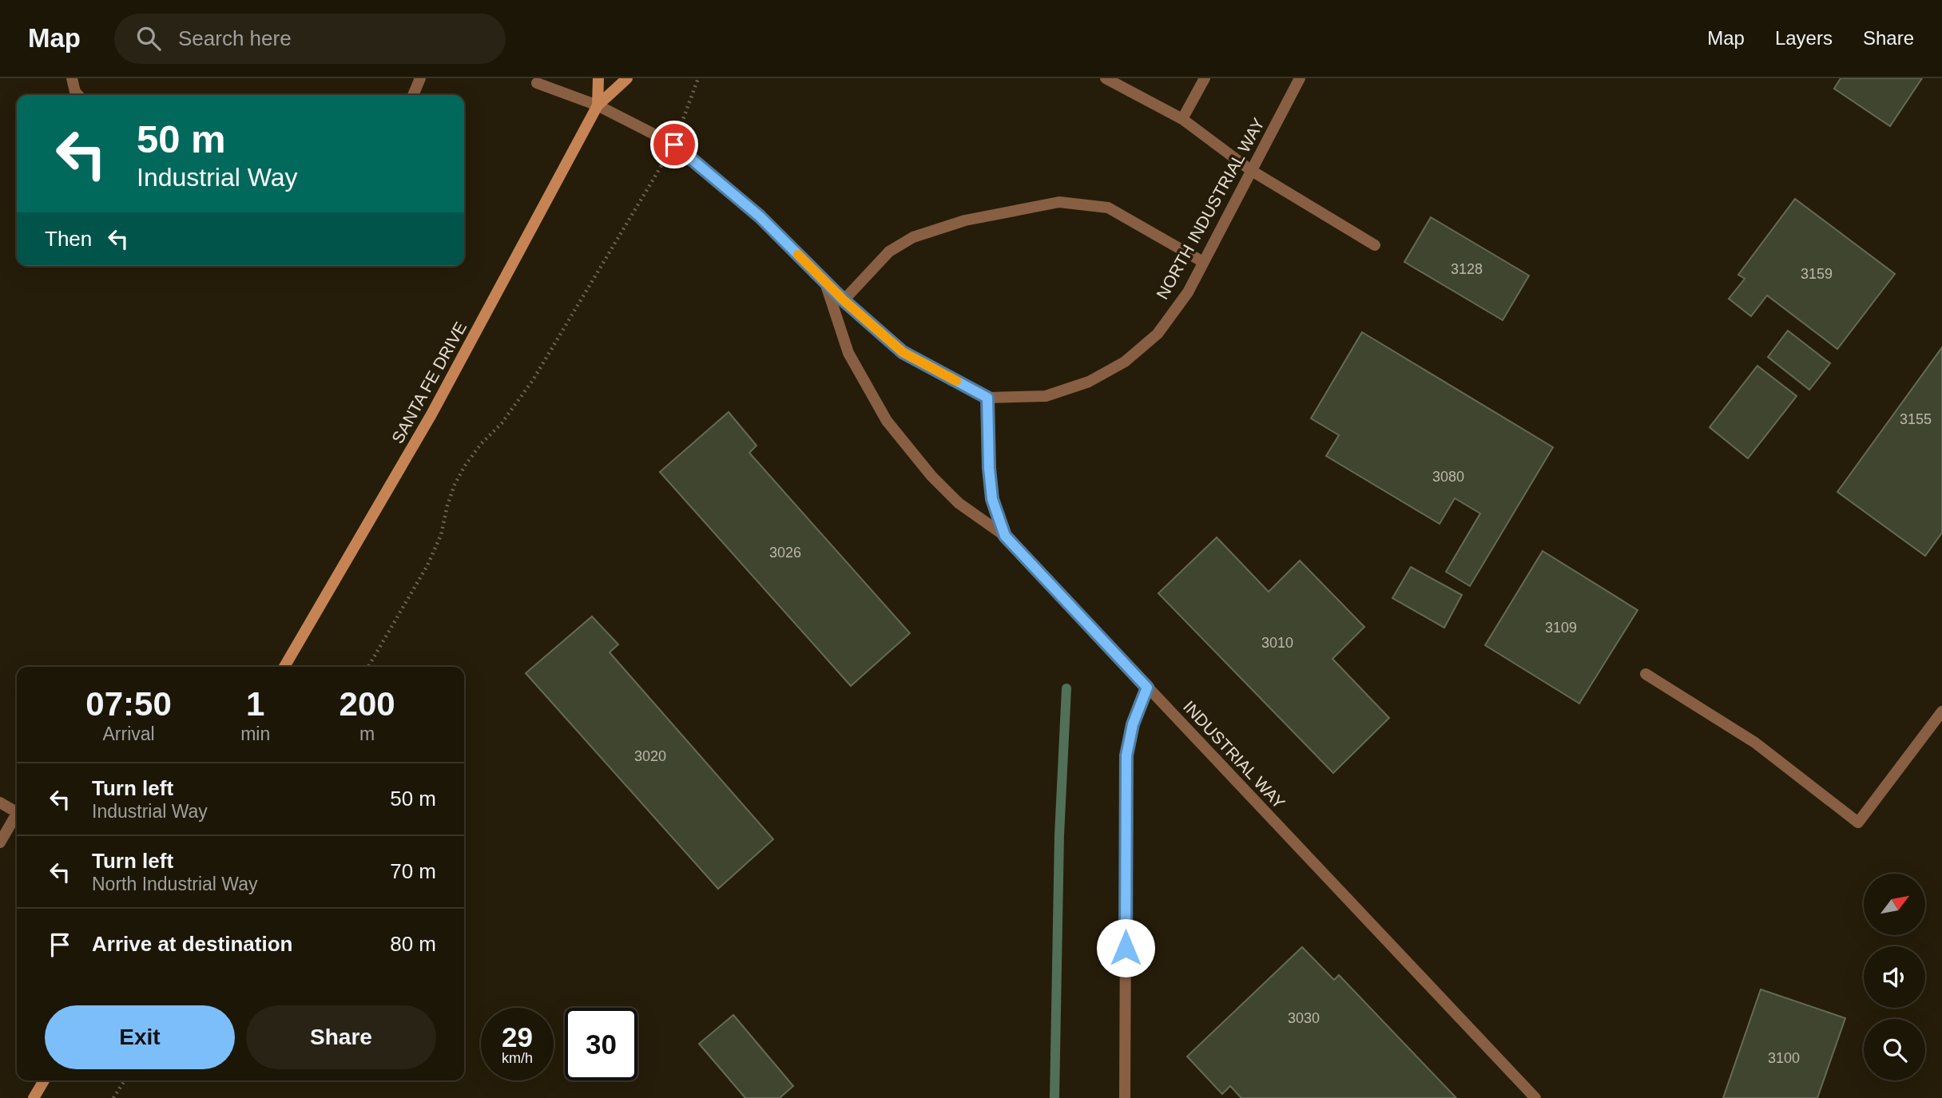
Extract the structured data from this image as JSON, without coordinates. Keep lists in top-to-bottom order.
{
  "streets": {
    "main road": ["SANTA FE DRIVE"],
    "street": ["NORTH INDUSTRIAL WAY", "INDUSTRIAL WAY"]
  },
  "crossings": [
    ["NORTH INDUSTRIAL WAY", "SANTA FE DRIVE"],
    ["NORTH INDUSTRIAL WAY", "INDUSTRIAL WAY"]
  ],
  "house_numbers": [
    "3128",
    "3159",
    "3155",
    "3080",
    "3026",
    "3109",
    "3010",
    "3020",
    "3030",
    "3100"
  ],
  "north": "top right",
  "page": {
    "header": "Map",
    "search": "Search here",
    "nav": ["Map", "Layers", "Share"],
    "turn": ["50 m", "Industrial Way"],
    "then": "Then",
    "eta": [
      "07:50",
      "Arrival",
      "1",
      "min",
      "200",
      "m"
    ],
    "list": [
      {
        "name": "Turn left",
        "note": "Industrial Way",
        "value": "50 m"
      },
      {
        "name": "Turn left",
        "note": "North Industrial Way",
        "value": "70 m"
      },
      {
        "name": "Arrive at destination",
        "value": "80 m"
      }
    ],
    "buttons": ["Exit", "Share"],
    "speed": "29 km/h",
    "limit": "30"
  }
}
